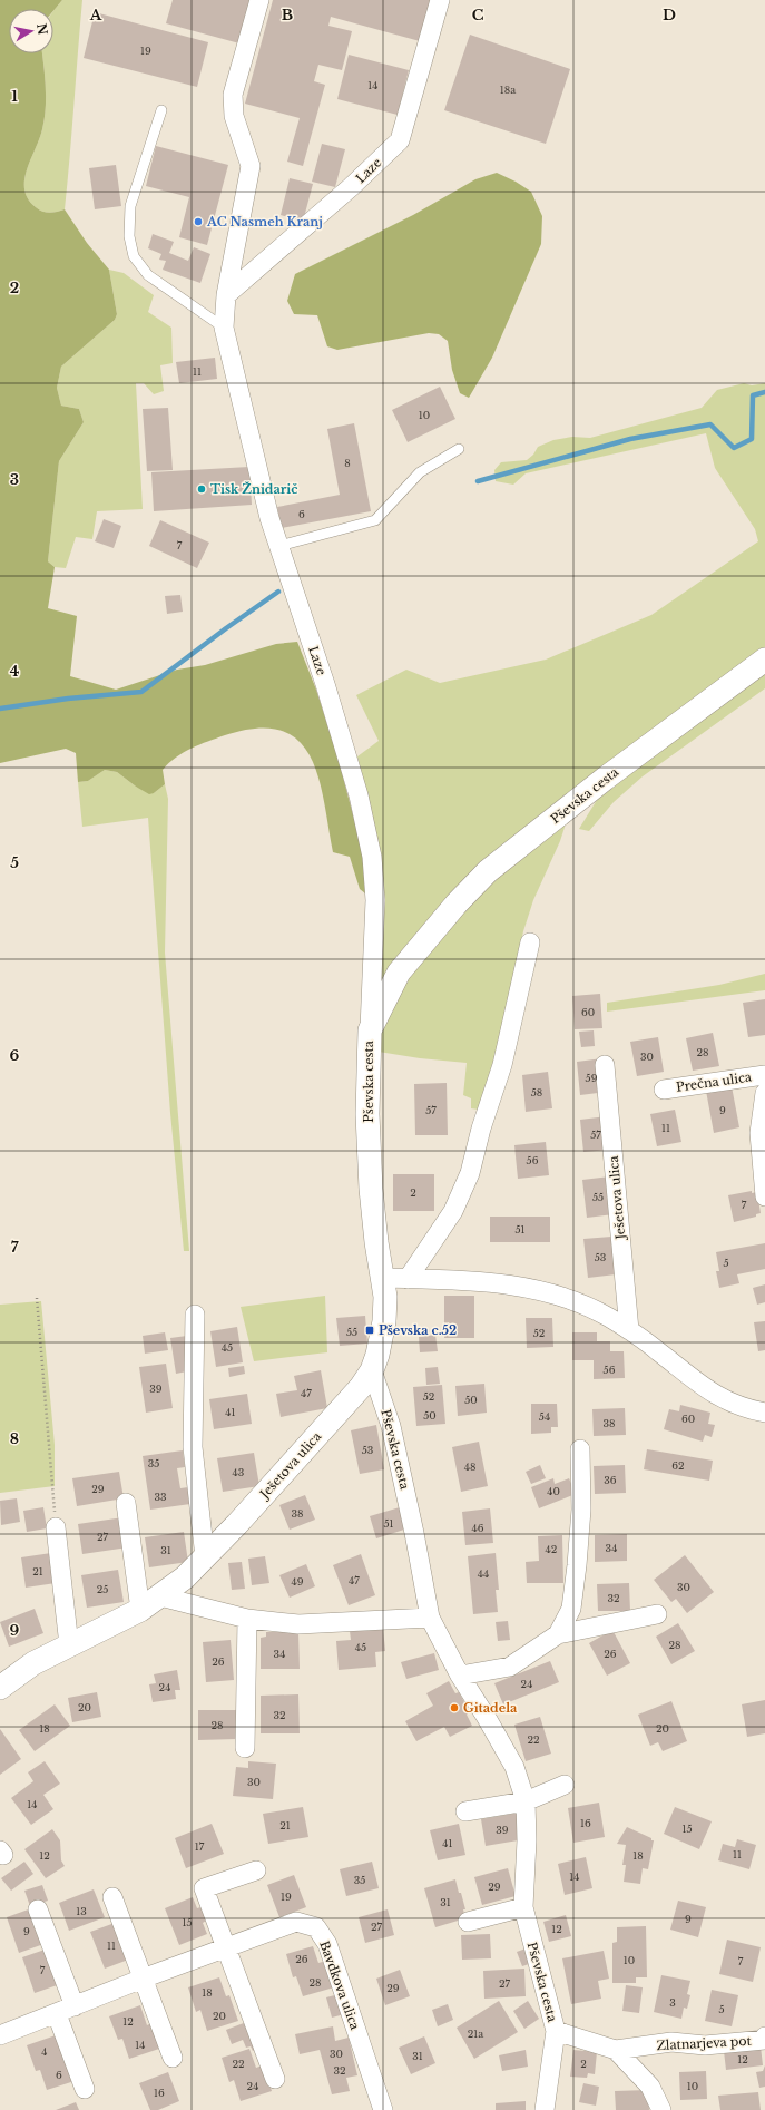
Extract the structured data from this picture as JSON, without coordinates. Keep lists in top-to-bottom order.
{
  "streets": {
    "street": [
      "Laze",
      "Pševska cesta",
      "Prečna ulica",
      "Ješetova ulica",
      "Bavdkova ulica",
      "Zlatnarjeva pot"
    ]
  },
  "crossings": [
    ["Laze", "Pševska cesta"],
    ["Pševska cesta", "Ješetova ulica"],
    ["Pševska cesta", "Zlatnarjeva pot"]
  ],
  "places": {
    "other": ["AC Nasmeh Kranj", "Tisk Žnidarič", "Gitadela"],
    "transit": ["Pševska c.52"]
  },
  "house_numbers": [
    "19",
    "14",
    "18a",
    "11",
    "10",
    "8",
    "6",
    "7",
    "60",
    "28",
    "30",
    "59",
    "58",
    "57",
    "9",
    "11",
    "57",
    "56",
    "2",
    "55",
    "7",
    "51",
    "53",
    "5",
    "55",
    "52",
    "45",
    "56",
    "39",
    "47",
    "52",
    "50",
    "41",
    "50",
    "54",
    "60",
    "38",
    "53",
    "35",
    "62",
    "48",
    "43",
    "36",
    "29",
    "40",
    "33",
    "38",
    "51",
    "46",
    "27",
    "34",
    "42",
    "31",
    "21",
    "44",
    "47",
    "49",
    "30",
    "25",
    "32",
    "28",
    "45",
    "34",
    "26",
    "26",
    "24",
    "24",
    "20",
    "32",
    "28",
    "18",
    "20",
    "22",
    "30",
    "14",
    "16",
    "21",
    "15",
    "39",
    "41",
    "17",
    "11",
    "12",
    "18",
    "14",
    "35",
    "29",
    "19",
    "31",
    "13",
    "9",
    "15",
    "27",
    "12",
    "9",
    "11",
    "26",
    "10",
    "7",
    "7",
    "28",
    "27",
    "29",
    "18",
    "3",
    "5",
    "20",
    "12",
    "21a",
    "14",
    "4",
    "30",
    "31",
    "12",
    "22",
    "2",
    "32",
    "6",
    "24",
    "10",
    "16"
  ],
  "north": "right",
  "grid": {
    "columns": [
      "A",
      "B",
      "C",
      "D"
    ],
    "rows": [
      "1",
      "2",
      "3",
      "4",
      "5",
      "6",
      "7",
      "8",
      "9"
    ]
  }
}
